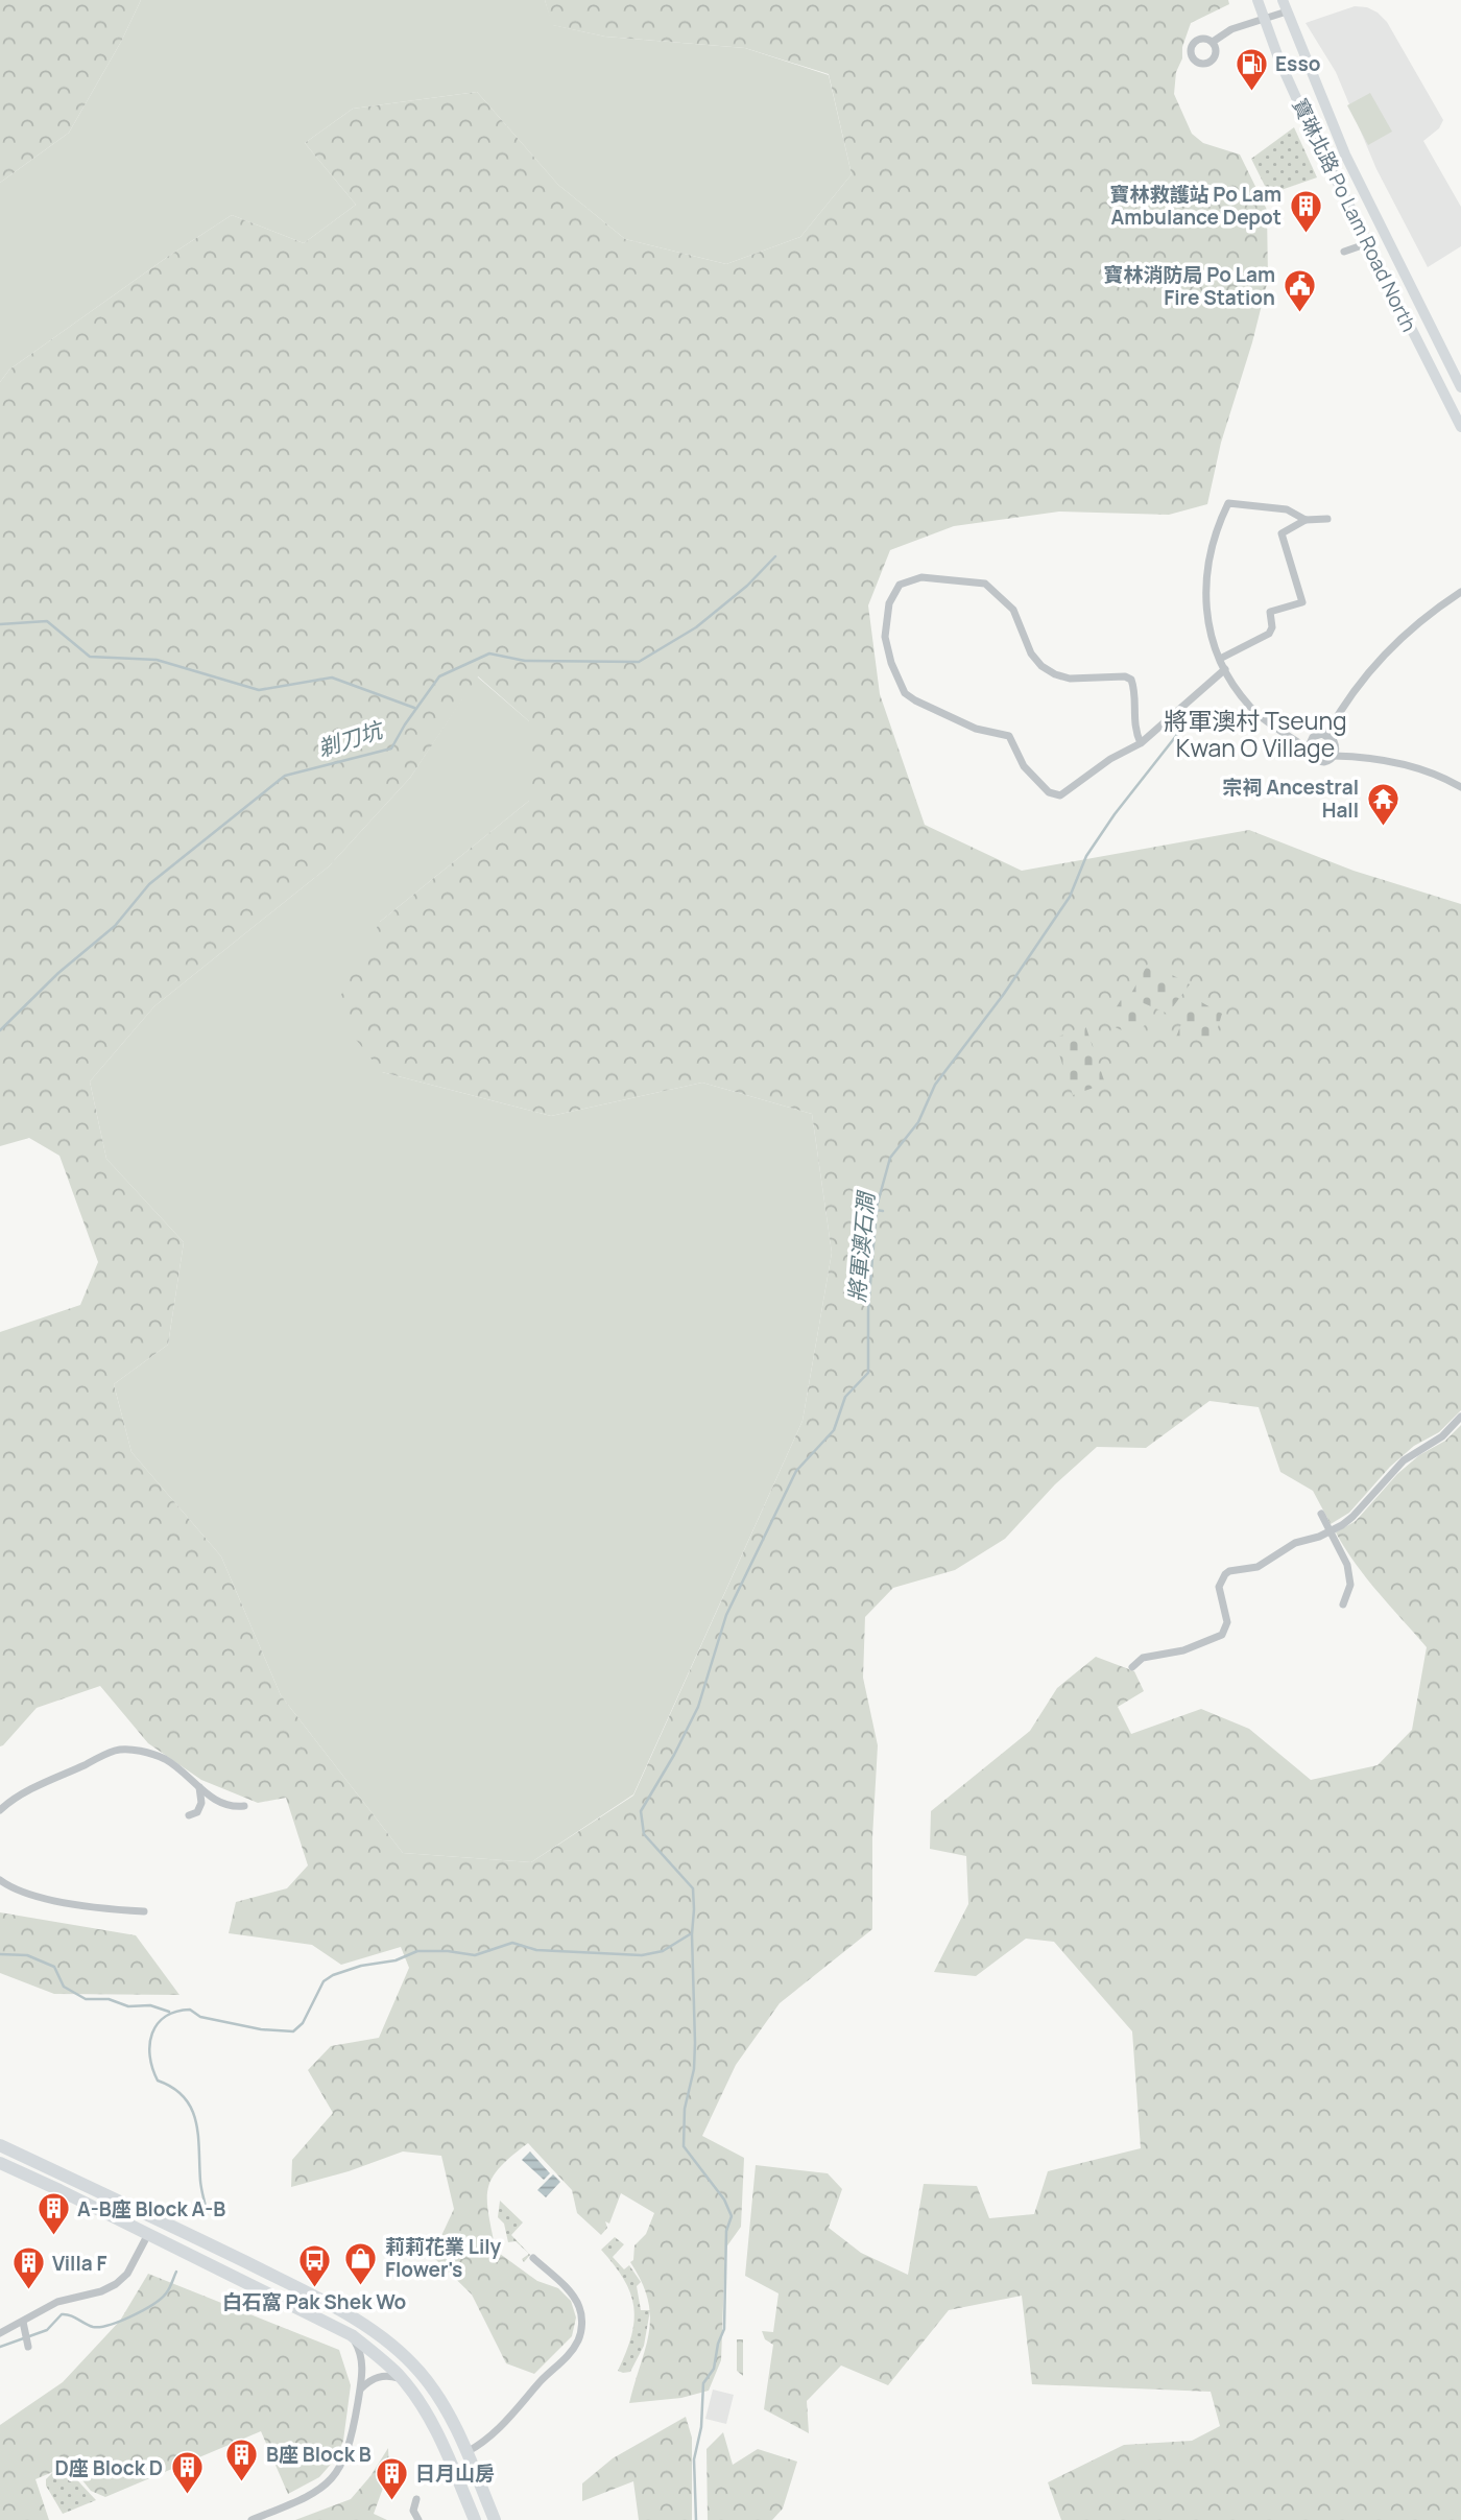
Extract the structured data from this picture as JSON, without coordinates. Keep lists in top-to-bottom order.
{
  "streets": {
    "main road": ["寶琳北路 Po Lam Road North"]
  },
  "districts": ["將軍澳村 Tseung Kwan O Village"],
  "water": ["剃刀坑", "將軍澳石澗"],
  "places": {
    "fuel station": ["Esso"],
    "building": [
      "寶林救護站 Po Lam Ambulance Depot",
      "A-B座 Block A-B",
      "Villa F",
      "B座 Block B",
      "D座 Block D",
      "日月山房"
    ],
    "public building": ["寶林消防局 Po Lam Fire Station"],
    "temple": ["宗祠 Ancestral Hall"],
    "shop": ["莉莉花業 Lily Flower's"],
    "bus stop": ["白石窩 Pak Shek Wo"]
  }
}
